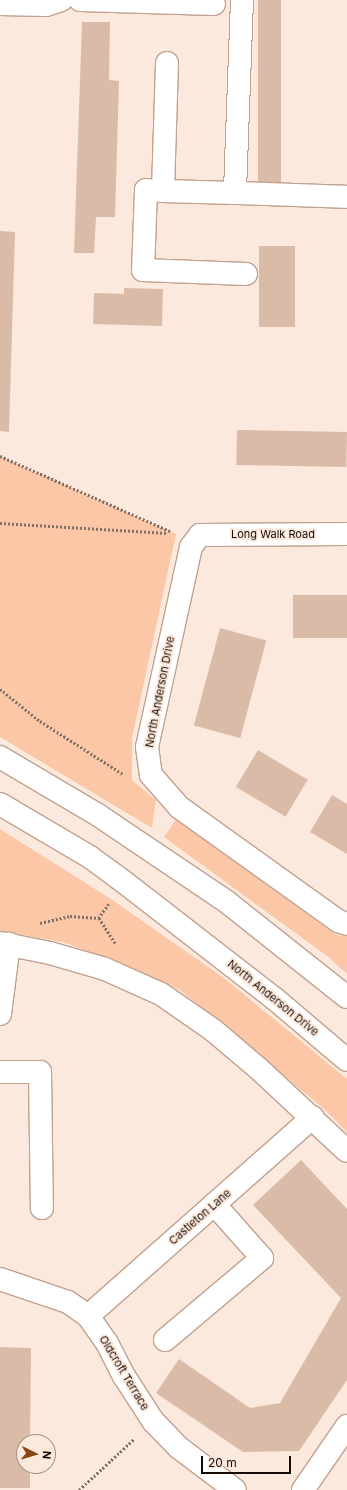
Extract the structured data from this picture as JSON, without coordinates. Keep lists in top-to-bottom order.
{
  "streets": {
    "street": [
      "Long Walk Road",
      "North Anderson Drive",
      "Castleton Lane",
      "Oldcroft Terrace"
    ]
  },
  "crossings": [
    ["Long Walk Road", "North Anderson Drive"],
    ["Castleton Lane", "Oldcroft Terrace"]
  ],
  "scale_bar": "20 m",
  "north": "right"
}
